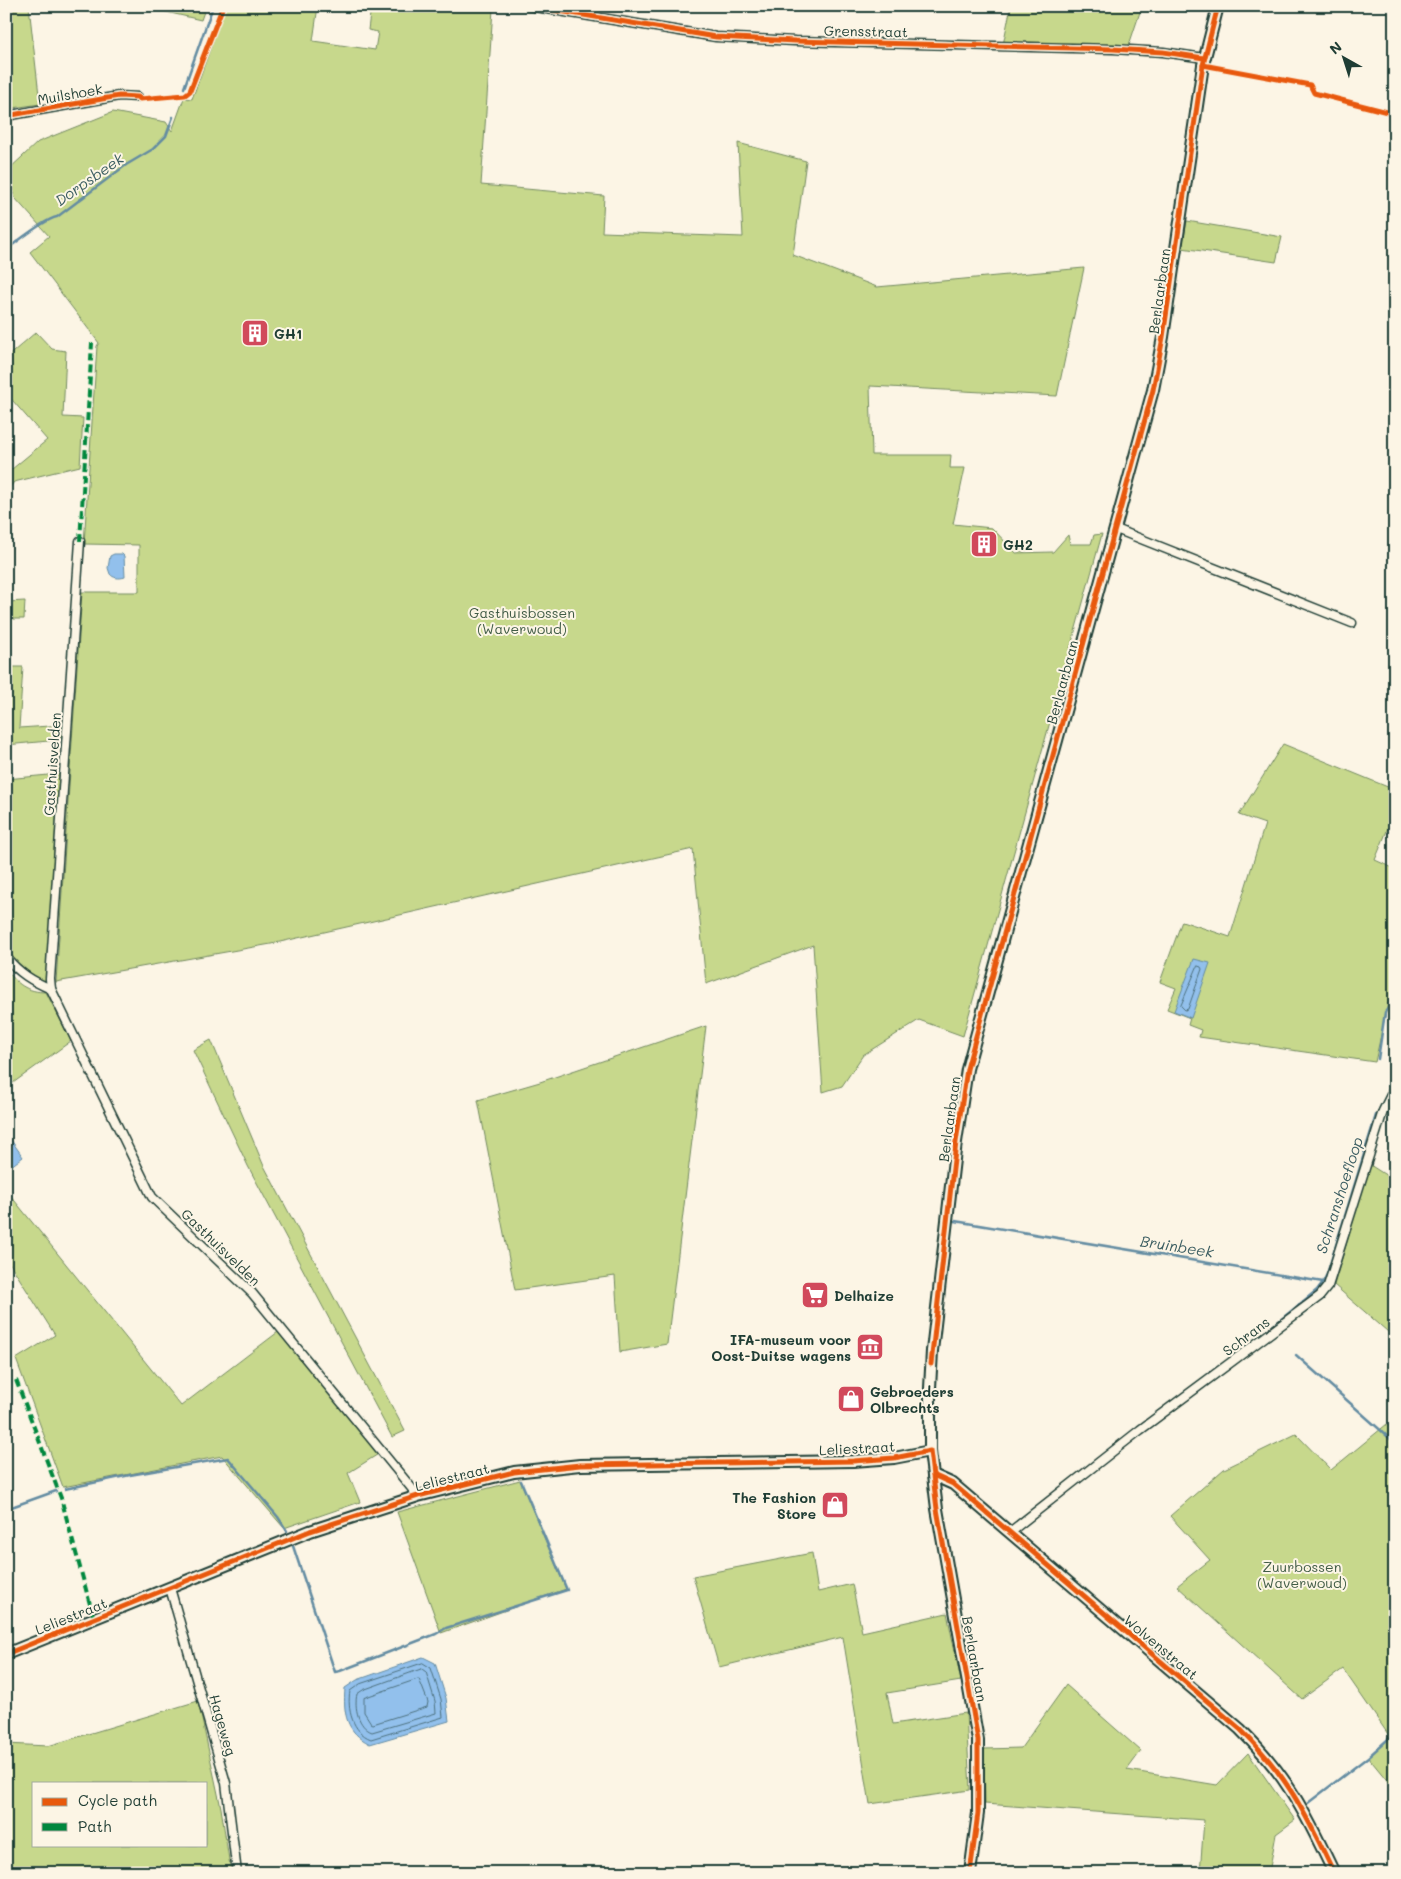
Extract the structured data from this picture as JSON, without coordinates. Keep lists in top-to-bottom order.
{
  "streets": {
    "street": [
      "Grensstraat",
      "Muilshoek",
      "Berlaarbaan",
      "Gasthuisvelden",
      "Schrans",
      "Leliestraat",
      "Wolvenstraat",
      "Hageweg"
    ]
  },
  "crossings": [
    ["Grensstraat", "Berlaarbaan"],
    ["Berlaarbaan", "Leliestraat"],
    ["Berlaarbaan", "Wolvenstraat"],
    ["Gasthuisvelden", "Leliestraat"],
    ["Schrans", "Wolvenstraat"],
    ["Leliestraat", "Hageweg"]
  ],
  "water": ["Dorpsbeek", "Schranshoefloop", "Bruinbeek"],
  "parks": ["Gasthuisbossen (Waverwoud)", "Zuurbossen (Waverwoud)"],
  "places": {
    "building": ["GH1", "GH2"],
    "supermarket": ["Delhaize"],
    "museum": ["IFA-museum voor Oost-Duitse wagens"],
    "shop": ["Gebroeders Olbrechts", "The Fashion Store"]
  },
  "legend": ["Cycle path", "Path"],
  "north": "top left"
}
